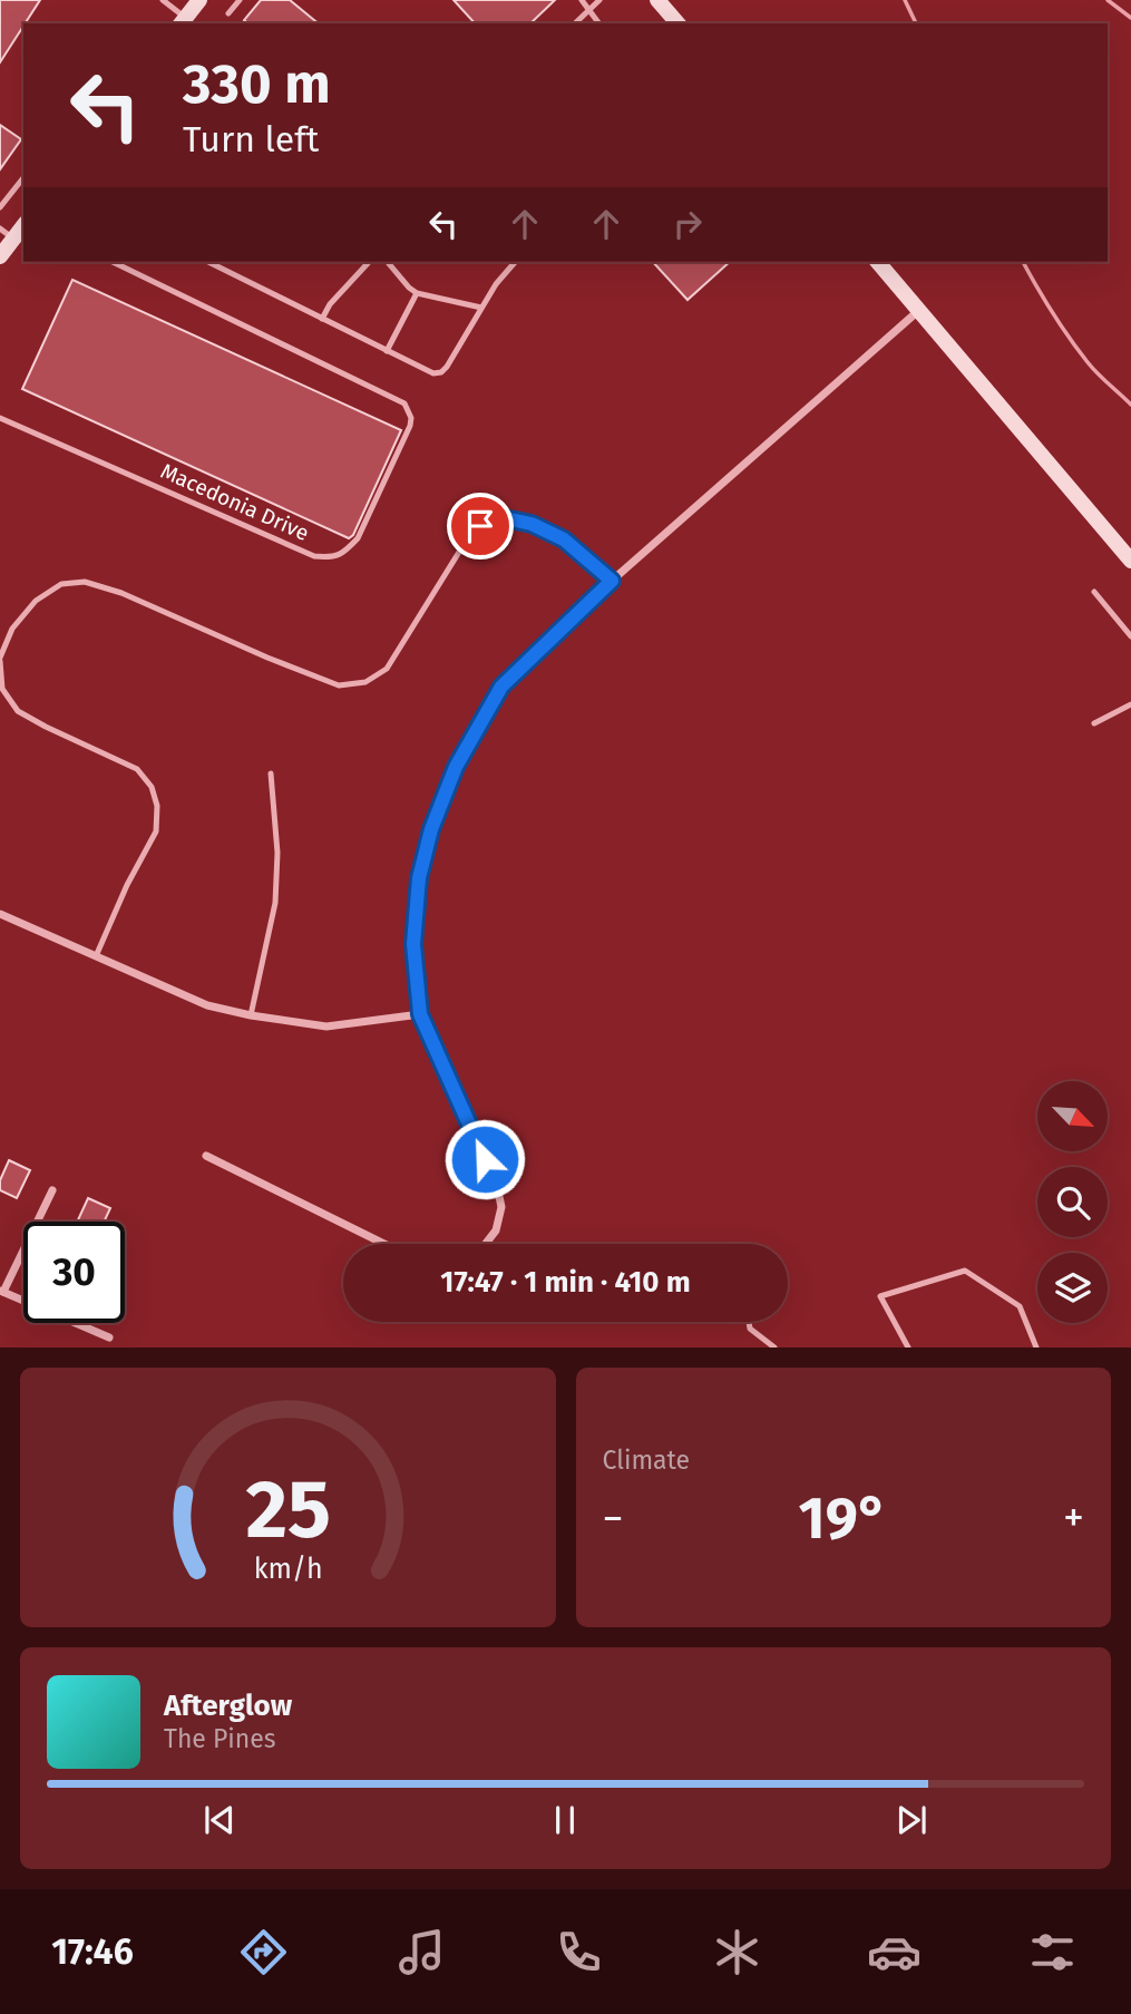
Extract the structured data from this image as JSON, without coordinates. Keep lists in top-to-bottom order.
{
  "streets": {
    "lane": ["Macedonia Drive"]
  },
  "north": "bottom right",
  "page": {
    "turn": ["330 m", "Turn left"],
    "limit": "30",
    "trip": "17:47 · 1 min · 410 m",
    "tile": "Climate",
    "heat": ["−", "19°", "+"],
    "song": ["Afterglow", "The Pines"],
    "tabs": "17:46",
    "gauge": ["25", "km/h"]
  }
}
